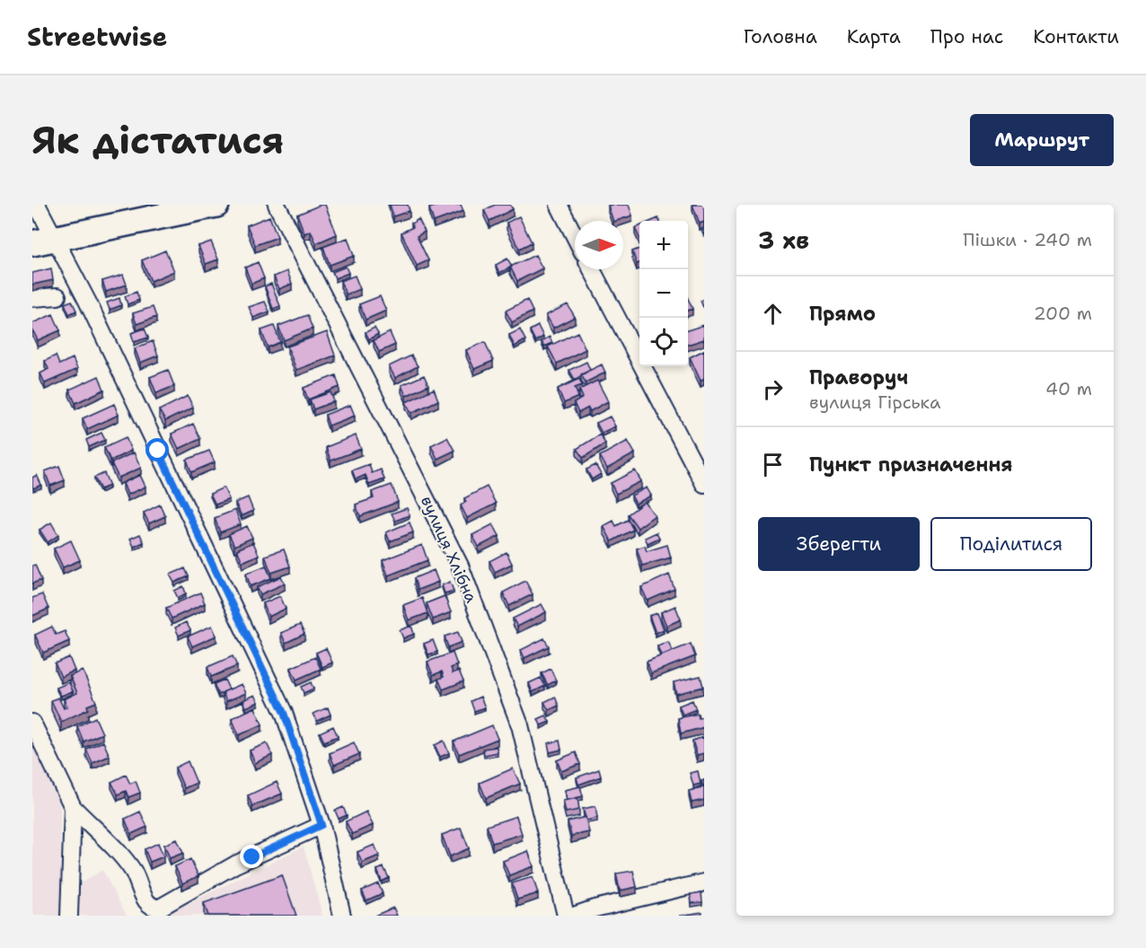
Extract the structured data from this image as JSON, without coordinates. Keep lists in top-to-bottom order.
{
  "streets": {
    "street": ["вулиця Хлібна"]
  },
  "north": "right",
  "page": {
    "header": "Streetwise",
    "nav": [
      "Головна",
      "Карта",
      "Про нас",
      "Контакти"
    ],
    "buttons": [
      "Маршрут",
      ["Зберегти", "Поділитися"]
    ],
    "title": "Як дістатися",
    "heading": ["3 хв", "Пішки · 240 m"],
    "map_buttons": ["+", "−"],
    "list": [
      ["Прямо", "200 m"],
      ["Праворуч", "вулиця Гірська", "40 m"],
      "Пункт призначення"
    ]
  }
}
